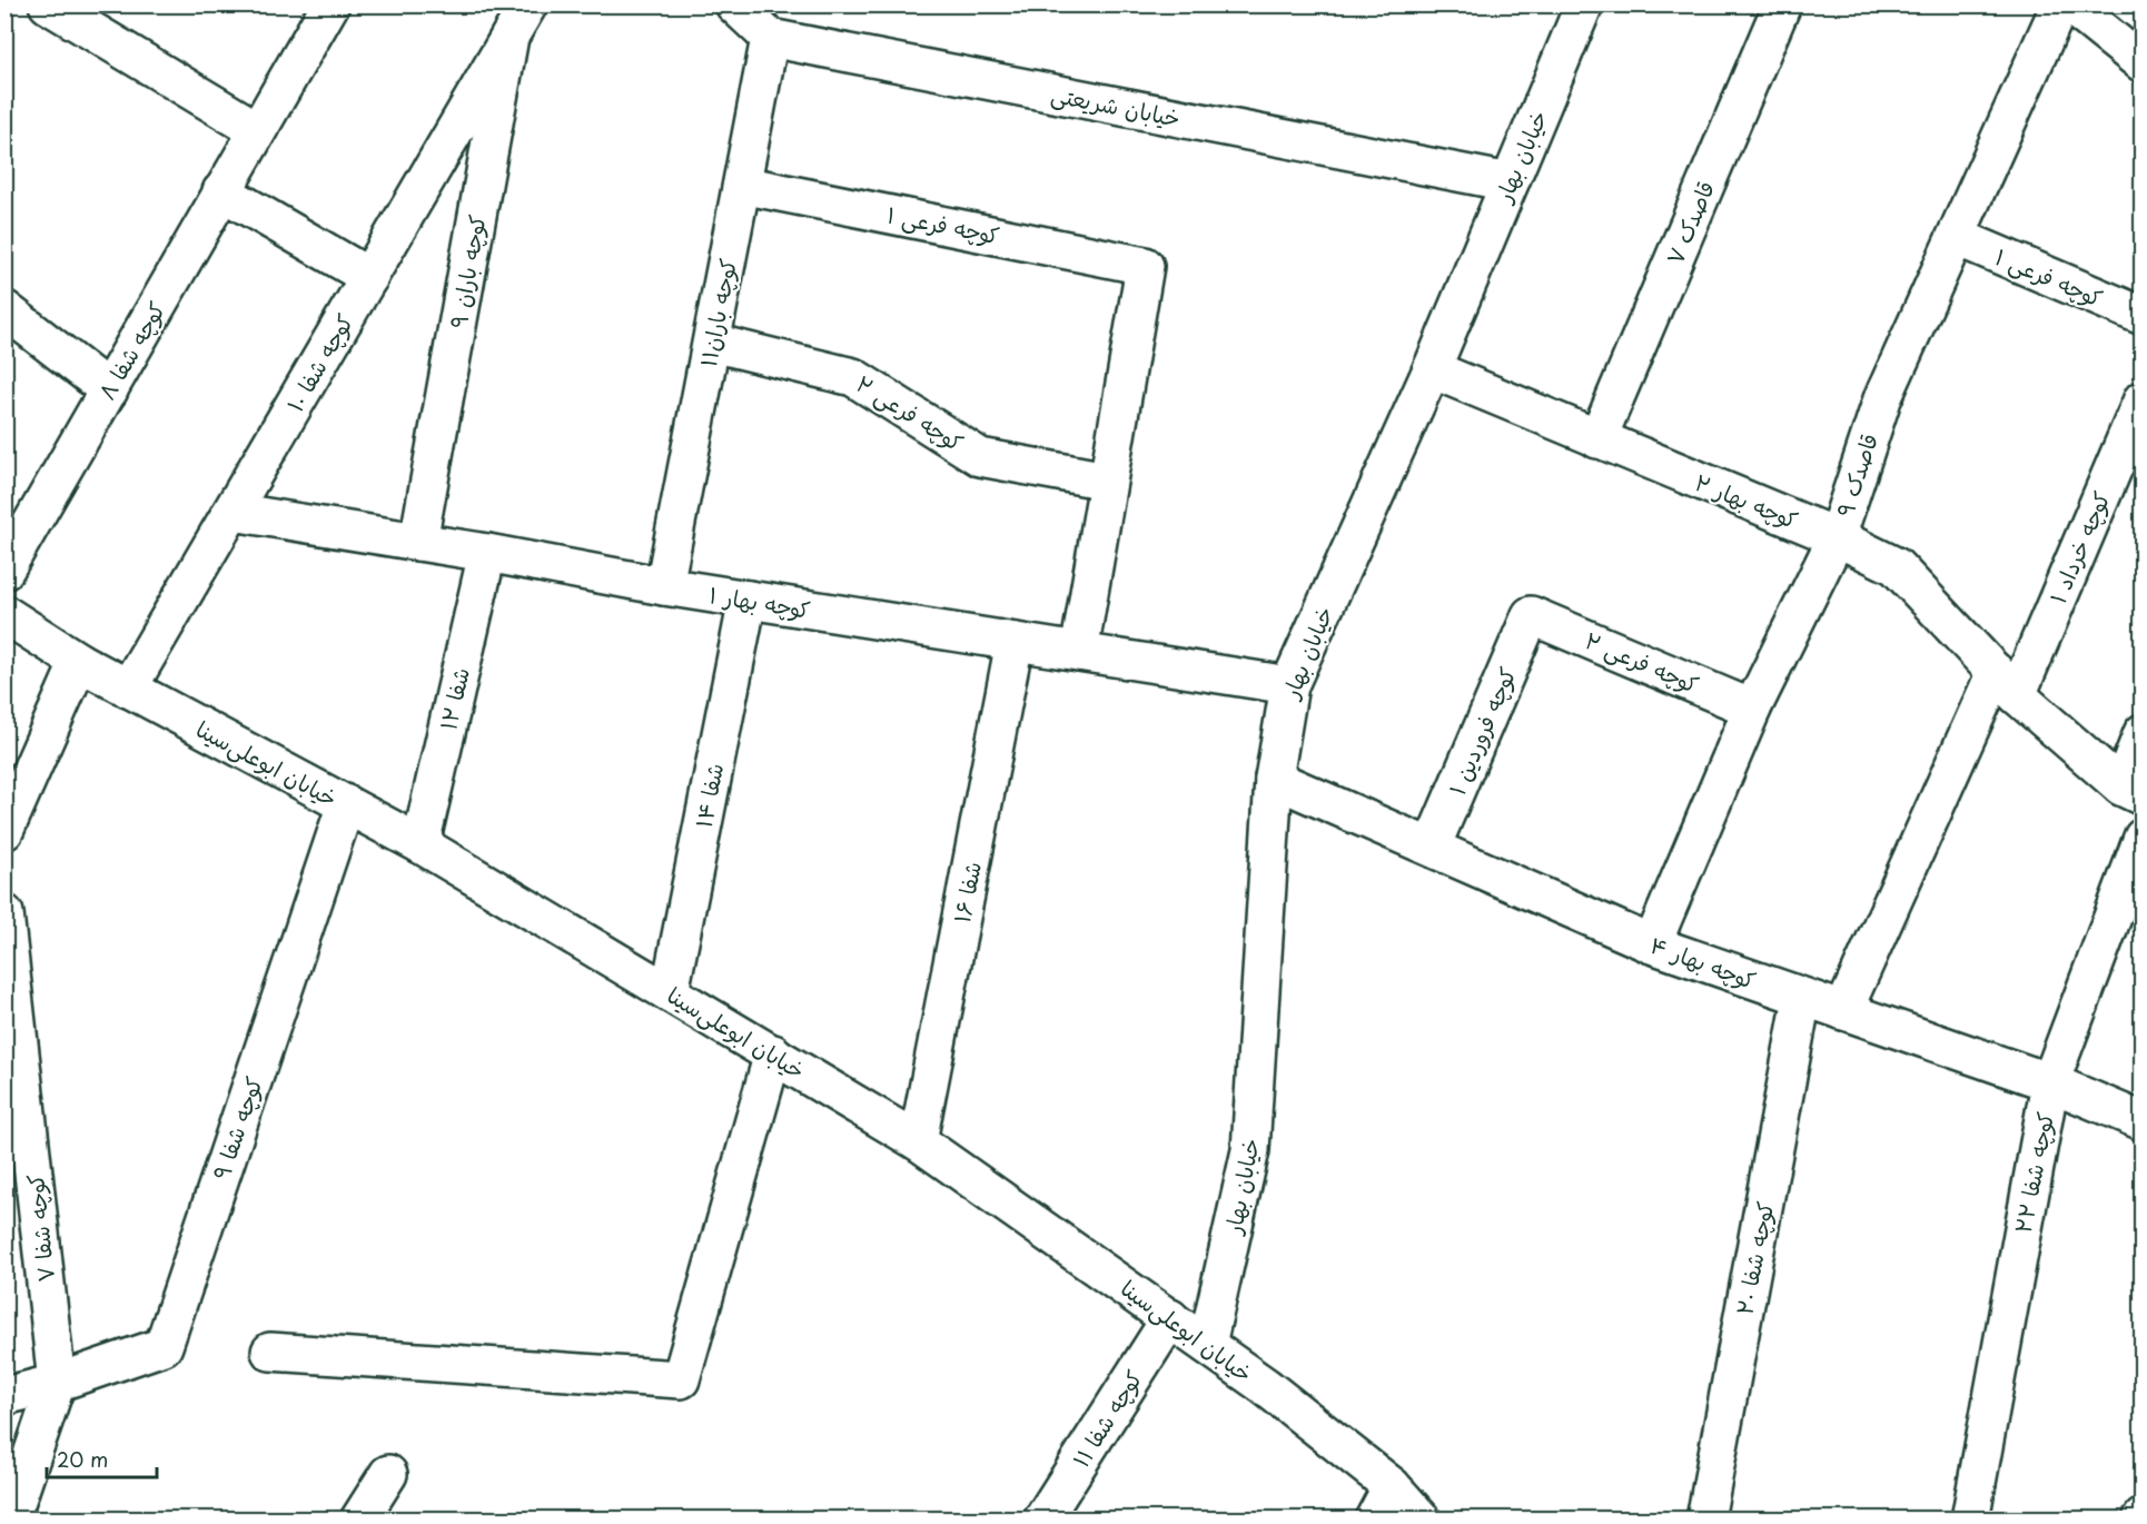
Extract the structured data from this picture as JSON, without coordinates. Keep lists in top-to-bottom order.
{
  "streets": {
    "street": [
      "خیابان شریعتی",
      "خیابان بهار",
      "قاصدک ۷",
      "کوچه فرعی ۱",
      "کوچه باران ۹",
      "کوچه باران۱۱",
      "کوچه شفا ۸",
      "کوچه شفا ۱۰",
      "کوچه فرعی ۲",
      "قاصدک ۹",
      "کوچه بهار ۲",
      "کوچه خرداد ۱",
      "کوچه بهار ۱",
      "شفا ۱۲",
      "کوچه فروردین ۱",
      "خیابان ابوعلی‌سینا",
      "شفا ۱۴",
      "شفا ۱۶",
      "کوچه بهار ۴",
      "کوچه شفا ۹",
      "کوچه شفا ۲۲",
      "کوچه شفا ۷",
      "کوچه شفا ۲۰",
      "کوچه شفا ۱۱"
    ]
  },
  "crossings": [
    ["خیابان شریعتی", "خیابان بهار"],
    ["خیابان شریعتی", "کوچه باران۱۱"],
    ["خیابان بهار", "کوچه بهار ۲"],
    ["خیابان بهار", "کوچه بهار ۱"],
    ["خیابان بهار", "خیابان ابوعلی‌سینا"],
    ["خیابان بهار", "کوچه بهار ۴"],
    ["قاصدک ۷", "کوچه بهار ۲"],
    ["کوچه فرعی ۱", "کوچه باران۱۱"],
    ["کوچه فرعی ۱", "کوچه فرعی ۲"],
    ["کوچه فرعی ۱", "قاصدک ۹"],
    ["کوچه باران ۹", "کوچه شفا ۱۰"],
    ["کوچه باران ۹", "کوچه بهار ۱"],
    ["کوچه باران۱۱", "کوچه فرعی ۲"],
    ["کوچه باران۱۱", "کوچه بهار ۱"],
    ["کوچه شفا ۱۰", "کوچه بهار ۱"],
    ["کوچه شفا ۱۰", "خیابان ابوعلی‌سینا"],
    ["کوچه فرعی ۲", "قاصدک ۹"],
    ["کوچه فرعی ۲", "کوچه فروردین ۱"],
    ["قاصدک ۹", "کوچه بهار ۲"],
    ["قاصدک ۹", "کوچه بهار ۴"],
    ["کوچه بهار ۲", "کوچه خرداد ۱"],
    ["کوچه خرداد ۱", "کوچه بهار ۴"],
    ["کوچه بهار ۱", "شفا ۱۲"],
    ["کوچه بهار ۱", "شفا ۱۴"],
    ["کوچه بهار ۱", "شفا ۱۶"],
    ["شفا ۱۲", "خیابان ابوعلی‌سینا"],
    ["کوچه فروردین ۱", "کوچه بهار ۴"],
    ["خیابان ابوعلی‌سینا", "شفا ۱۴"],
    ["خیابان ابوعلی‌سینا", "شفا ۱۶"],
    ["خیابان ابوعلی‌سینا", "کوچه شفا ۹"],
    ["خیابان ابوعلی‌سینا", "کوچه شفا ۱۱"],
    ["کوچه بهار ۴", "کوچه شفا ۲۲"],
    ["کوچه بهار ۴", "کوچه شفا ۲۰"],
    ["کوچه شفا ۹", "کوچه شفا ۷"]
  ],
  "scale_bar": "20 m"
}
